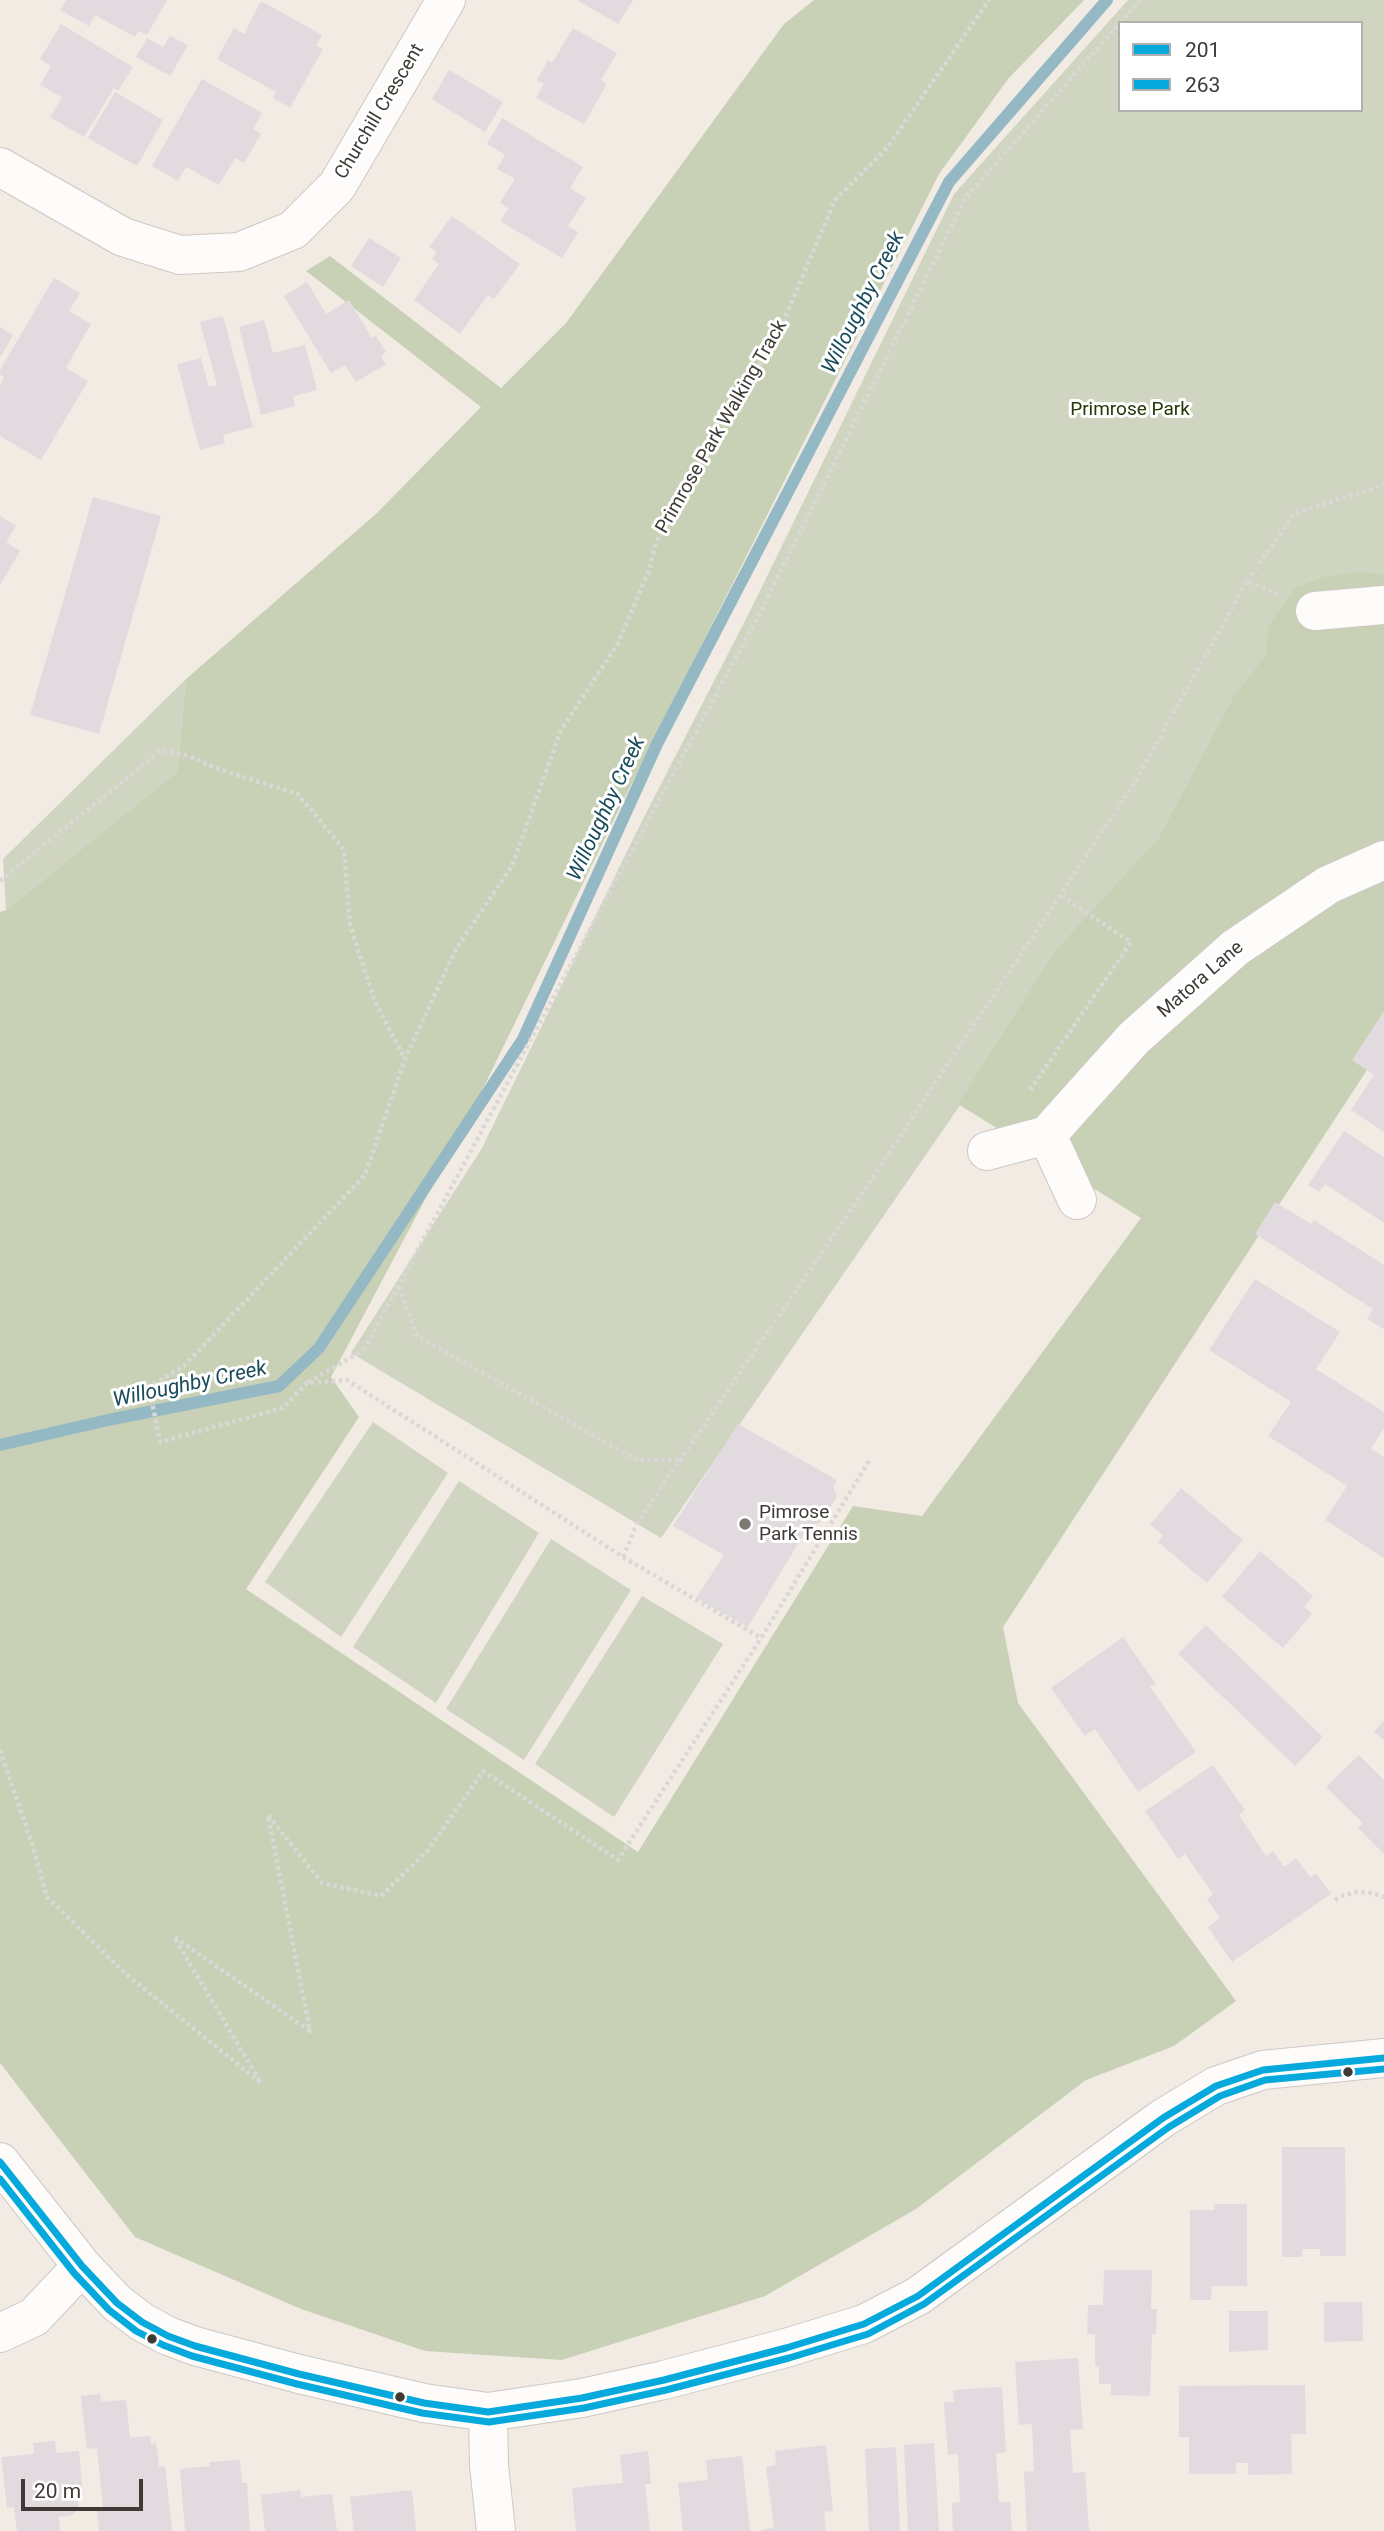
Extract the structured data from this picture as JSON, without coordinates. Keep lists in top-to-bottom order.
{
  "streets": {
    "street": ["Churchill Crescent", "Matora Lane"],
    "path": ["Primrose Park Walking Track"]
  },
  "water": ["Willoughby Creek"],
  "parks": ["Primrose Park"],
  "places": ["Pimrose Park Tennis"],
  "lines": ["transit line 201", "transit line 263"],
  "legend": ["201", "263"],
  "scale_bar": "20 m"
}
